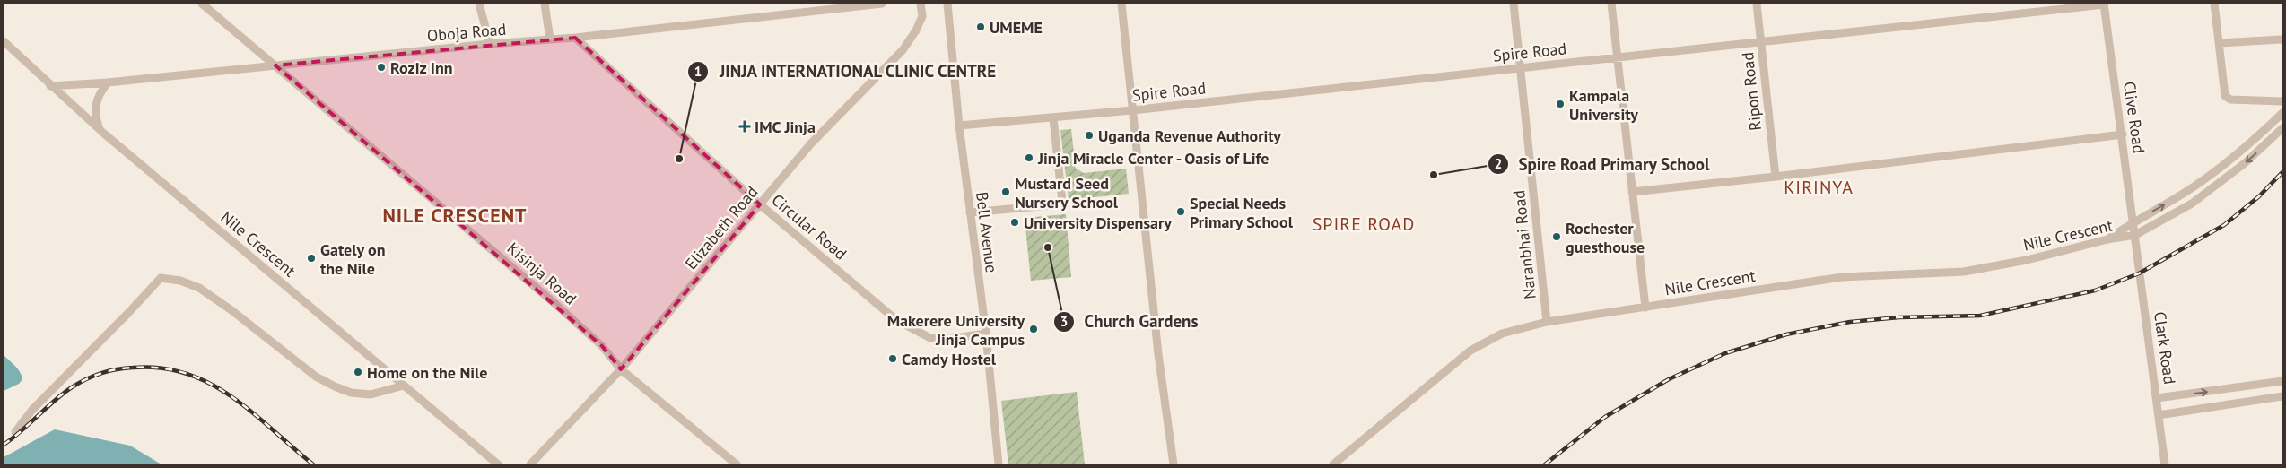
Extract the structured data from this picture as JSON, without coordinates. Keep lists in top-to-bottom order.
{
  "streets": {
    "street": [
      "Oboja Road",
      "Spire Road",
      "Ripon Road",
      "Clive Road",
      "Circular Road",
      "Elizabeth Road",
      "Bell Avenue",
      "Nile Crescent",
      "Naranbhai Road",
      "Kisinja Road",
      "Clark Road"
    ]
  },
  "crossings": [
    ["Oboja Road", "Circular Road"],
    ["Oboja Road", "Nile Crescent"],
    ["Oboja Road", "Kisinja Road"],
    ["Spire Road", "Ripon Road"],
    ["Spire Road", "Clive Road"],
    ["Spire Road", "Bell Avenue"],
    ["Spire Road", "Naranbhai Road"],
    ["Clive Road", "Nile Crescent"],
    ["Clive Road", "Clark Road"],
    ["Circular Road", "Elizabeth Road"],
    ["Circular Road", "Bell Avenue"],
    ["Elizabeth Road", "Kisinja Road"],
    ["Nile Crescent", "Naranbhai Road"],
    ["Nile Crescent", "Clark Road"]
  ],
  "districts": ["KIRINYA", "NILE CRESCENT", "SPIRE ROAD"],
  "places": {
    "other": [
      "UMEME",
      "Roziz Inn",
      "Kampala University",
      "Uganda Revenue Authority",
      "Jinja Miracle Center - Oasis of Life",
      "JINJA INTERNATIONAL CLINIC CENTRE",
      "Spire Road Primary School",
      "Mustard Seed Nursery School",
      "Special Needs Primary School",
      "University Dispensary",
      "Rochester guesthouse",
      "Church Gardens",
      "Gately on the Nile",
      "Makerere University Jinja Campus",
      "Camdy Hostel",
      "Home on the Nile"
    ],
    "health": ["IMC Jinja"]
  }
}
